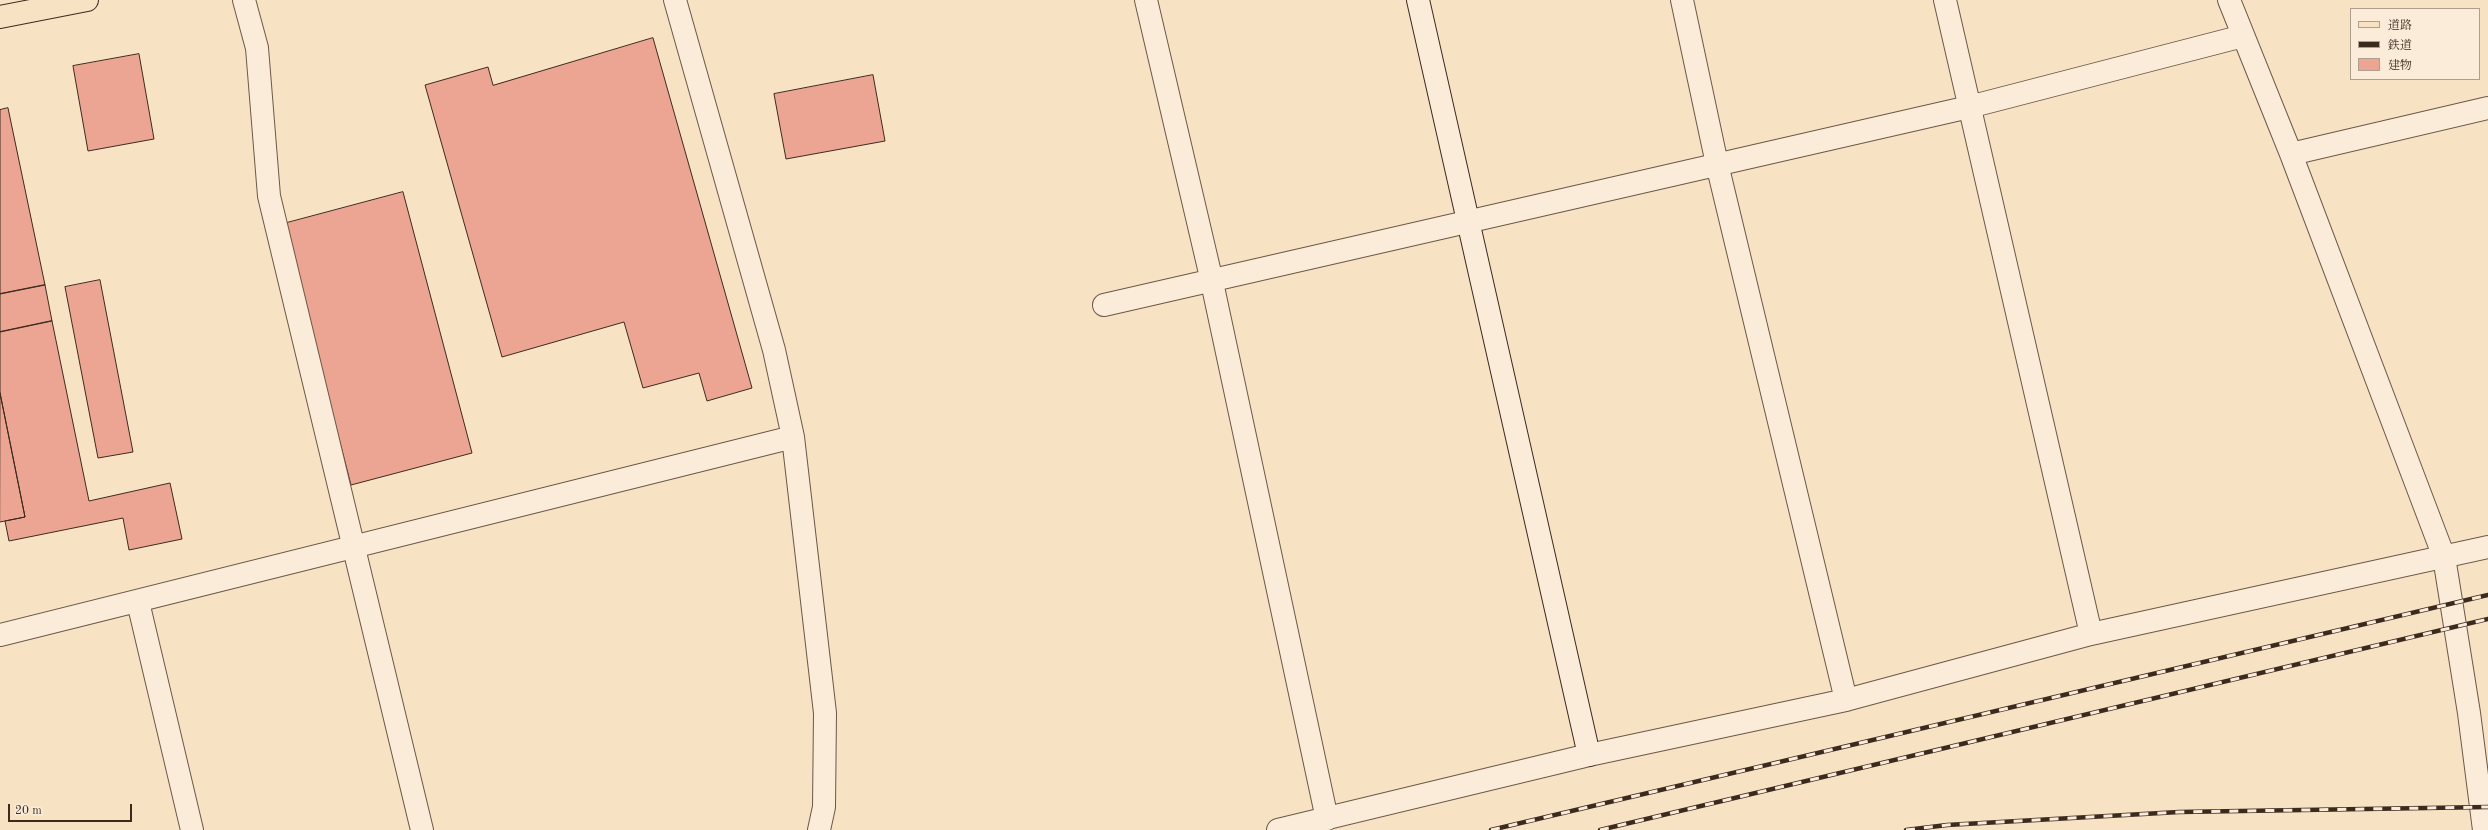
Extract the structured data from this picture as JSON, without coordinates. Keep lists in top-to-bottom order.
{
  "legend": ["道路", "鉄道", "建物"],
  "scale_bar": "20 m"
}
